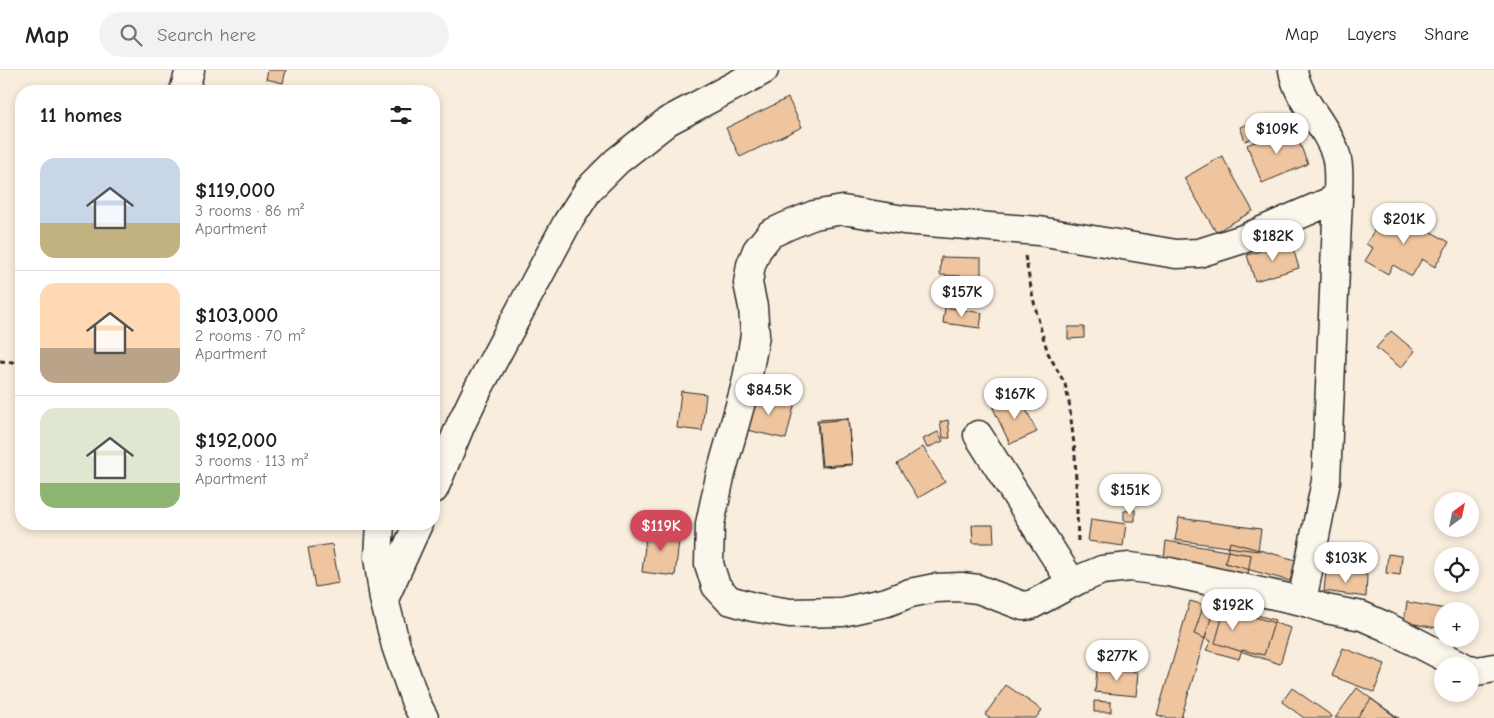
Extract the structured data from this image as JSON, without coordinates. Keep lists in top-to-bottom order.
{
  "north": "top right",
  "page": {
    "header": "Map",
    "search": "Search here",
    "nav": ["Map", "Layers", "Share"],
    "heading": "11 homes",
    "price": [
      "$109K",
      "$201K",
      "$182K",
      "$157K",
      "$84.5K",
      "$167K",
      "$151K",
      "$119K",
      "$103K",
      "$192K",
      "$277K"
    ],
    "list": [
      {
        "name": "$119,000",
        "note": "3 rooms · 86 m² · Apartment"
      },
      {
        "name": "$103,000",
        "note": "2 rooms · 70 m² · Apartment"
      },
      {
        "name": "$192,000",
        "note": "3 rooms · 113 m² · Apartment"
      }
    ],
    "map_buttons": ["+", "−"]
  }
}
